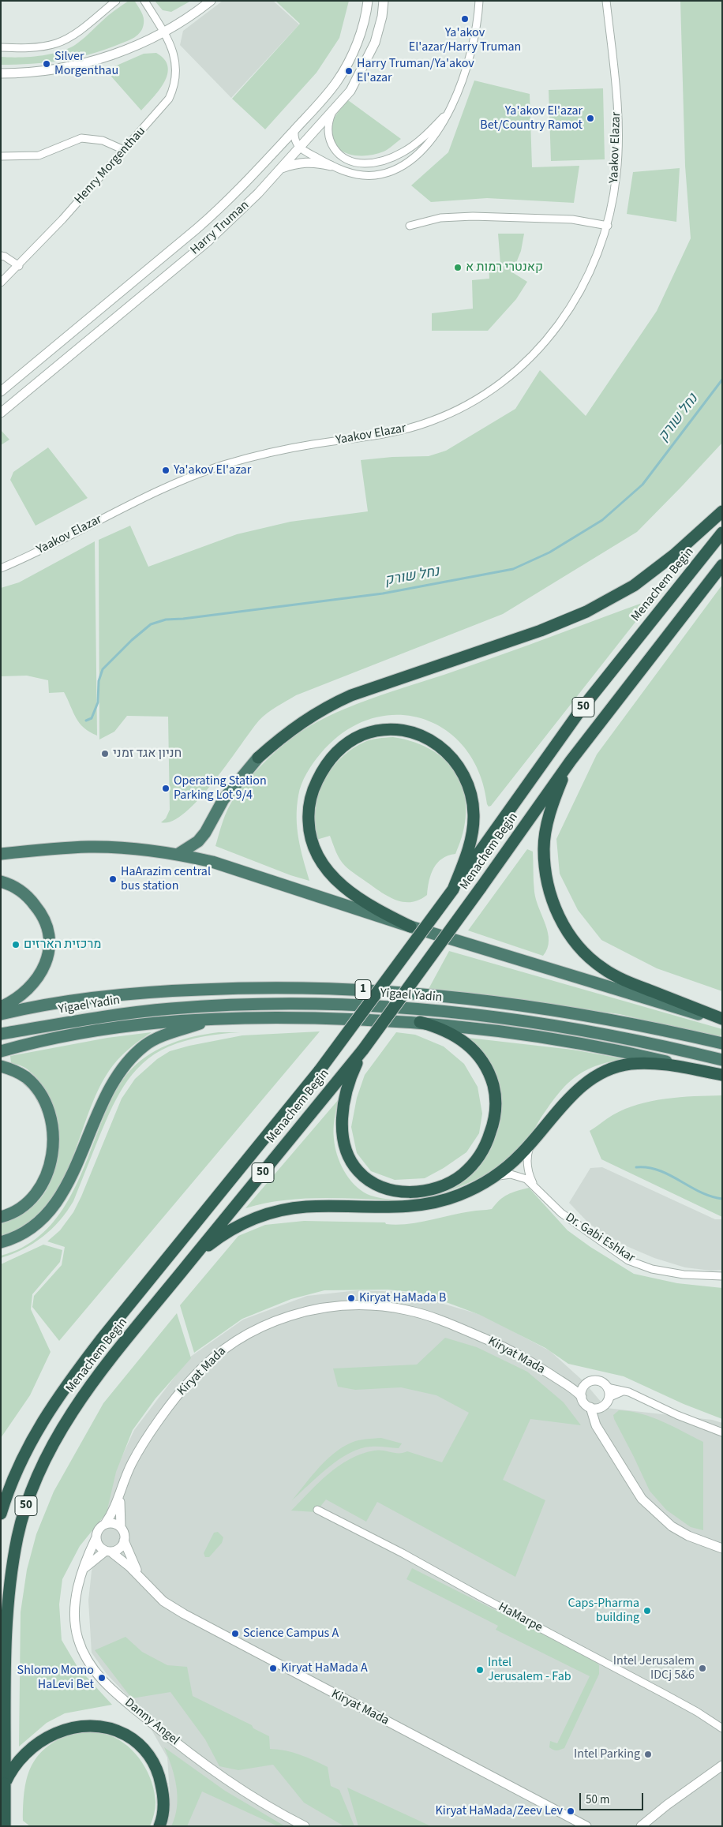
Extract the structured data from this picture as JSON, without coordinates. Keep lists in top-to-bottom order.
{
  "streets": {
    "highway": [
      "Menachem Begin",
      "50",
      "1",
      "Yigael Yadin"
    ],
    "street": [
      "Yaakov Elazar",
      "Henry Morgenthau",
      "Harry Truman",
      "Dr. Gabi Eshkar",
      "Kiryat Mada",
      "HaMarpe",
      "Danny Angel"
    ]
  },
  "crossings": [
    ["Kiryat Mada", "Danny Angel"]
  ],
  "water": ["נחל שורק"],
  "places": [
    "Ya'akov El'azar/Harry Truman",
    "Silver Morgenthau",
    "Harry Truman/Ya'akov El'azar",
    "Ya'akov El'azar Bet/Country Ramot",
    "קאנטרי רמות א",
    "Ya'akov El'azar",
    "חניון אגד זמני",
    "Operating Station Parking Lot 9/4",
    "HaArazim central bus station",
    "מרכזית הארזים",
    "Kiryat HaMada B",
    "Caps-Pharma building",
    "Science Campus A",
    "Kiryat HaMada A",
    "Intel Jerusalem IDCj 5&6",
    "Intel Jerusalem - Fab",
    "Shlomo Momo HaLevi Bet",
    "Intel Parking",
    "Kiryat HaMada/Zeev Lev"
  ],
  "scale_bar": "50 m"
}
